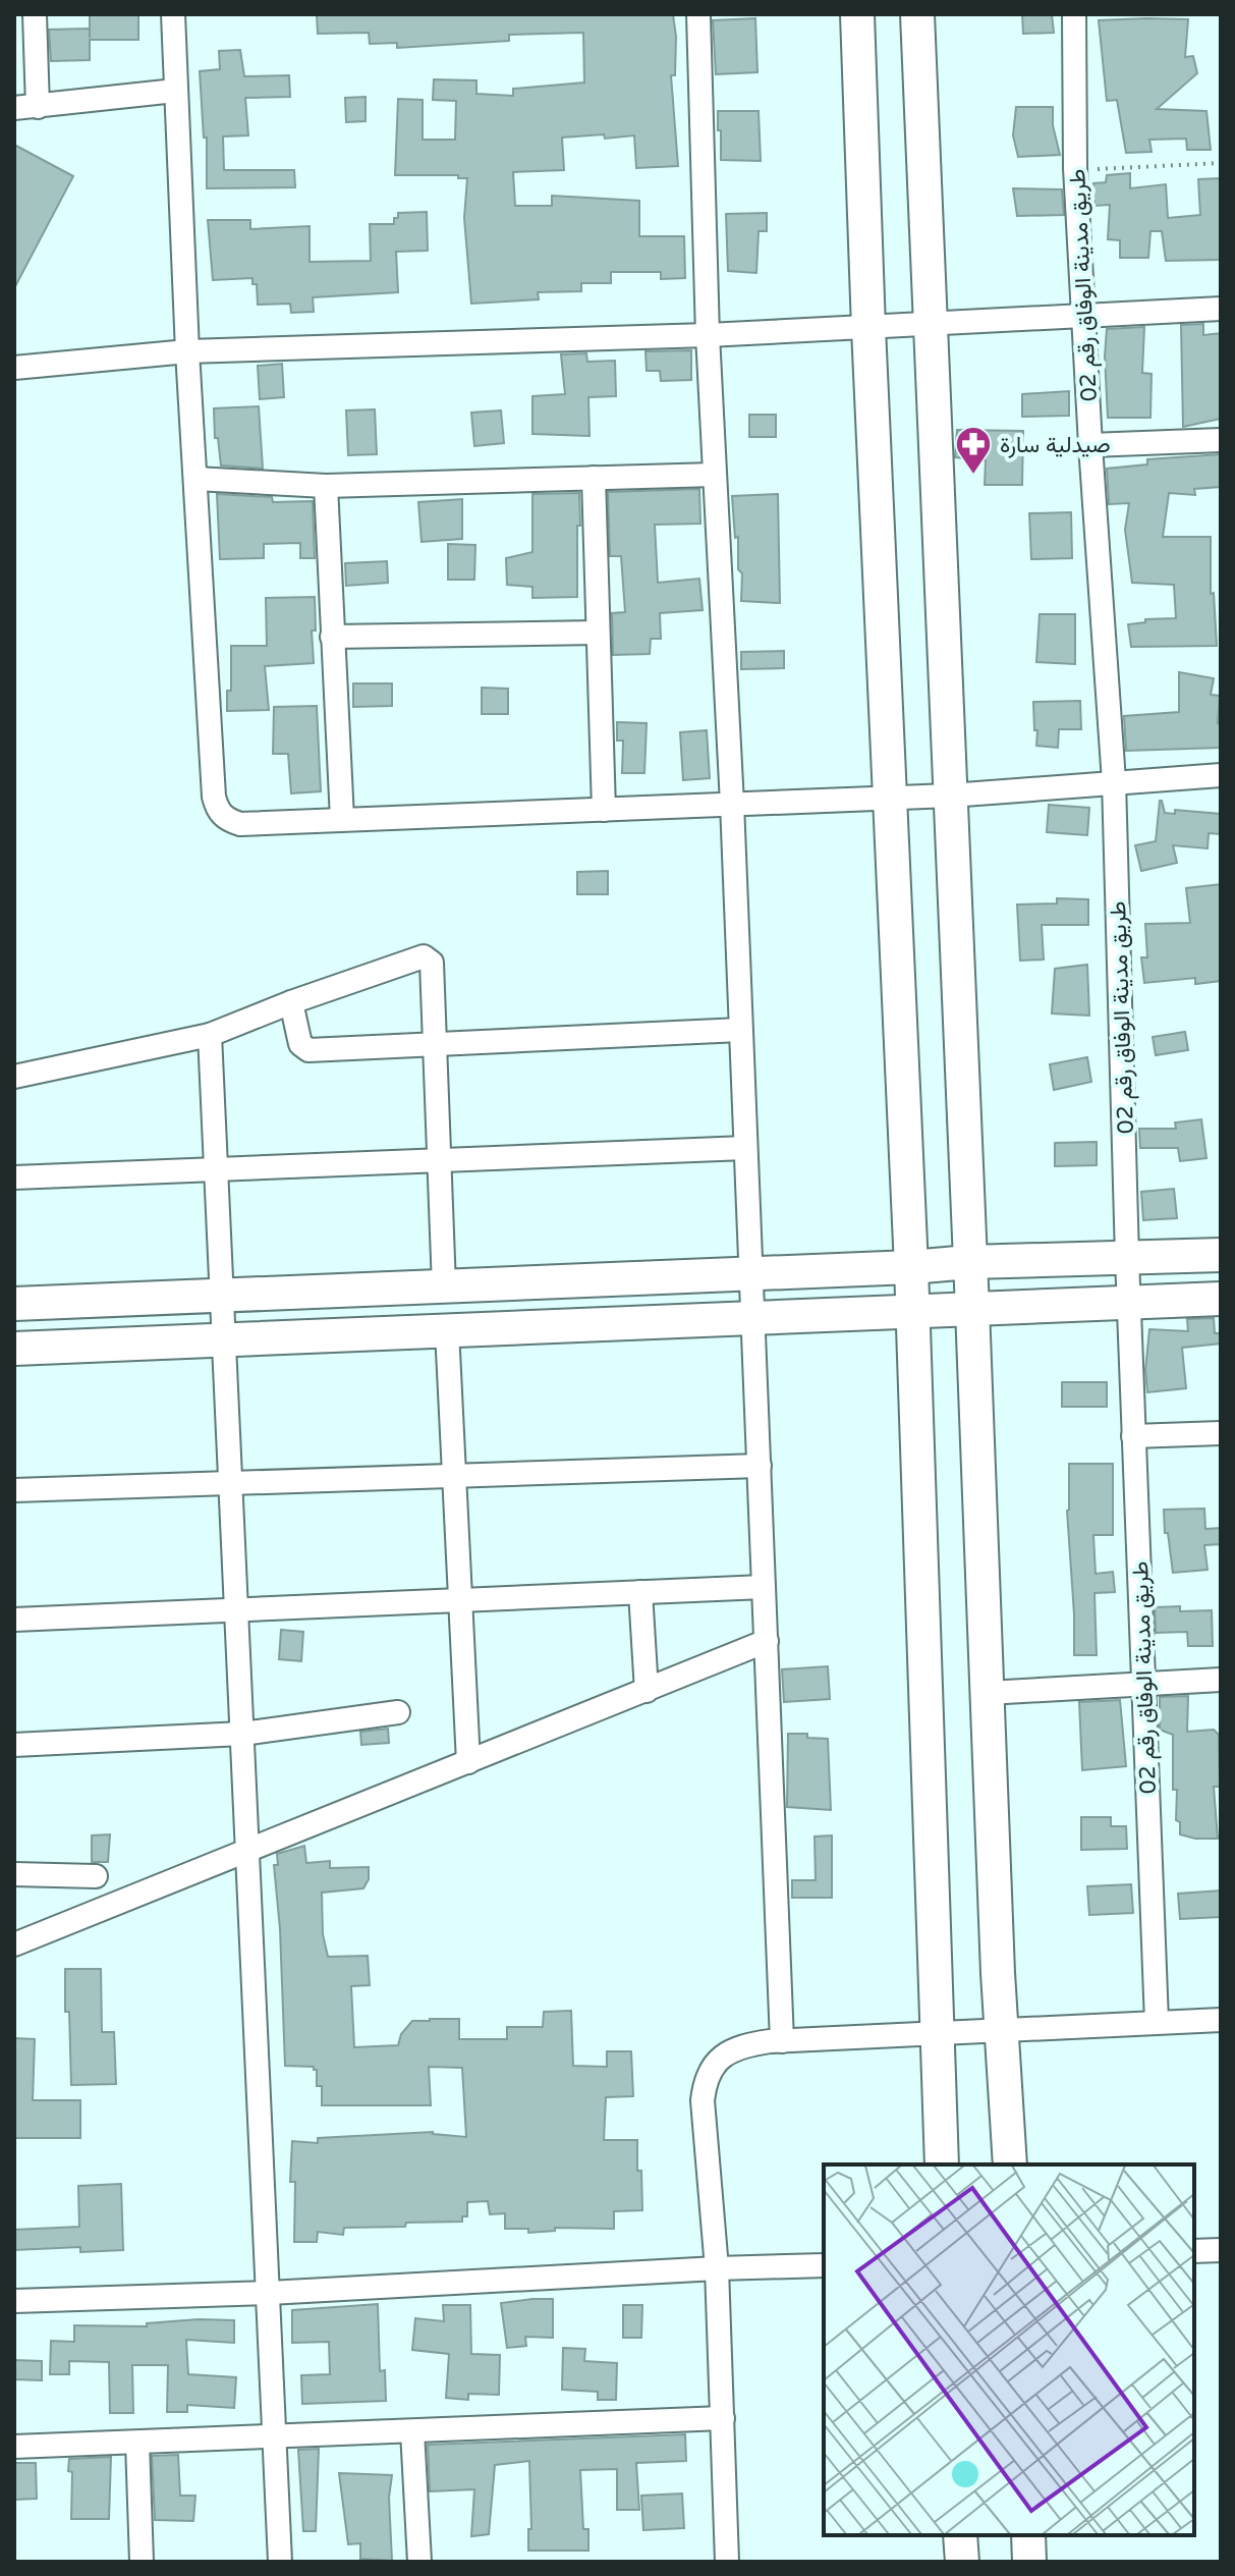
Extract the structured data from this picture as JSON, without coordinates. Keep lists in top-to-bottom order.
{
  "streets": {
    "street": ["طريق مدينة الوفاق رقم 02"]
  },
  "places": {
    "pharmacy": ["صيدلية سارة"]
  }
}
